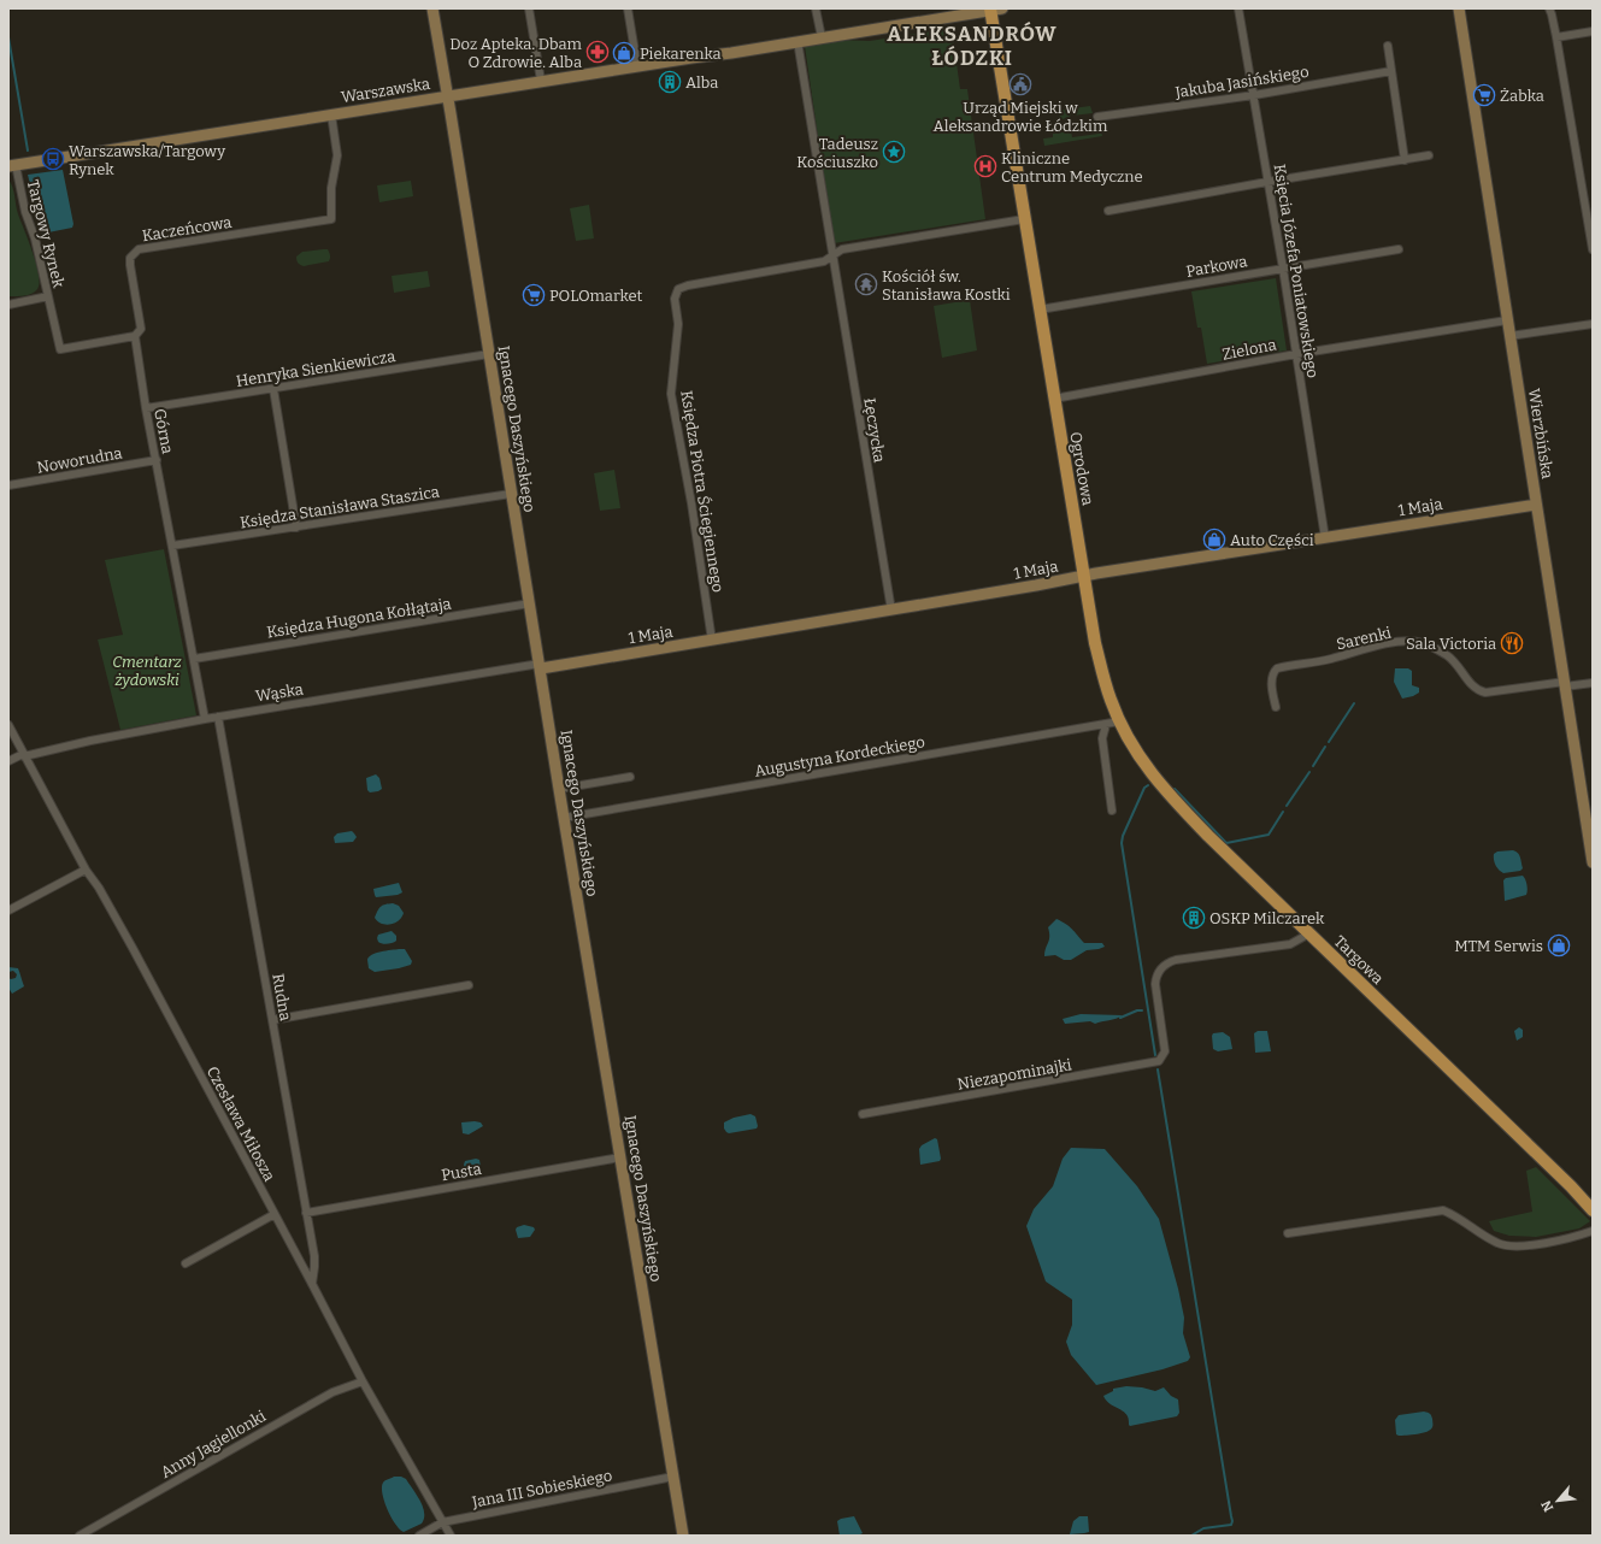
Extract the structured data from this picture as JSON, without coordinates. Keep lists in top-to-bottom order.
{
  "streets": {
    "main road": ["Ogrodowa", "Targowa"],
    "street": [
      "Jakuba Jasińskiego",
      "Warszawska",
      "Kaczeńcowa",
      "Targowy Rynek",
      "Parkowa",
      "Księcia Józefa Poniatowskiego",
      "Zielona",
      "Henryka Sienkiewicza",
      "Ignacego Daszyńskiego",
      "Łęczycka",
      "Górna",
      "Wierzbińska",
      "Noworudna",
      "Księdza Piotra Ściegiennego",
      "Księdza Stanisława Staszica",
      "1 Maja",
      "Księdza Hugona Kołłątaja",
      "Sarenki",
      "Wąska",
      "Augustyna Kordeckiego",
      "Rudna",
      "Niezapominajki",
      "Czesława Miłosza",
      "Pusta",
      "Anny Jagiellonki",
      "Jana III Sobieskiego"
    ]
  },
  "crossings": [
    ["Jakuba Jasińskiego", "Księcia Józefa Poniatowskiego"],
    ["Warszawska", "Kaczeńcowa"],
    ["Warszawska", "Targowy Rynek"],
    ["Warszawska", "Ignacego Daszyńskiego"],
    ["Warszawska", "Łęczycka"],
    ["Warszawska", "Ogrodowa"],
    ["Kaczeńcowa", "Górna"],
    ["Parkowa", "Księcia Józefa Poniatowskiego"],
    ["Parkowa", "Ogrodowa"],
    ["Księcia Józefa Poniatowskiego", "Zielona"],
    ["Księcia Józefa Poniatowskiego", "1 Maja"],
    ["Zielona", "Wierzbińska"],
    ["Zielona", "Ogrodowa"],
    ["Henryka Sienkiewicza", "Ignacego Daszyńskiego"],
    ["Henryka Sienkiewicza", "Górna"],
    ["Ignacego Daszyńskiego", "Księdza Stanisława Staszica"],
    ["Ignacego Daszyńskiego", "1 Maja"],
    ["Ignacego Daszyńskiego", "Księdza Hugona Kołłątaja"],
    ["Ignacego Daszyńskiego", "Wąska"],
    ["Ignacego Daszyńskiego", "Augustyna Kordeckiego"],
    ["Ignacego Daszyńskiego", "Pusta"],
    ["Ignacego Daszyńskiego", "Jana III Sobieskiego"],
    ["Łęczycka", "Księdza Piotra Ściegiennego"],
    ["Łęczycka", "1 Maja"],
    ["Górna", "Noworudna"],
    ["Górna", "Księdza Stanisława Staszica"],
    ["Górna", "Księdza Hugona Kołłątaja"],
    ["Wierzbińska", "1 Maja"],
    ["Wierzbińska", "Sarenki"],
    ["Ogrodowa", "1 Maja"],
    ["Ogrodowa", "Augustyna Kordeckiego"],
    ["Ogrodowa", "Targowa"],
    ["Księdza Piotra Ściegiennego", "1 Maja"],
    ["1 Maja", "Wąska"],
    ["Wąska", "Rudna"],
    ["Wąska", "Czesława Miłosza"],
    ["Augustyna Kordeckiego", "Targowa"],
    ["Targowa", "Niezapominajki"],
    ["Rudna", "Czesława Miłosza"],
    ["Rudna", "Pusta"],
    ["Czesława Miłosza", "Anny Jagiellonki"],
    ["Czesława Miłosza", "Jana III Sobieskiego"]
  ],
  "districts": ["ALEKSANDRÓW ŁÓDZKI"],
  "parks": ["Cmentarz żydowski"],
  "places": {
    "pharmacy": ["Doz Apteka. Dbam O Zdrowie. Alba"],
    "shop": ["Piekarenka", "Auto Części", "MTM Serwis"],
    "building": ["Alba", "OSKP Milczarek"],
    "public building": ["Urząd Miejski w Aleksandrowie Łódzkim"],
    "supermarket": ["Żabka", "POLOmarket"],
    "place": ["Tadeusz Kościuszko"],
    "bus stop": ["Warszawska/Targowy Rynek"],
    "hospital": ["Kliniczne Centrum Medyczne"],
    "temple": ["Kościół św. Stanisława Kostki"],
    "restaurant": ["Sala Victoria"]
  },
  "north": "bottom left"
}
